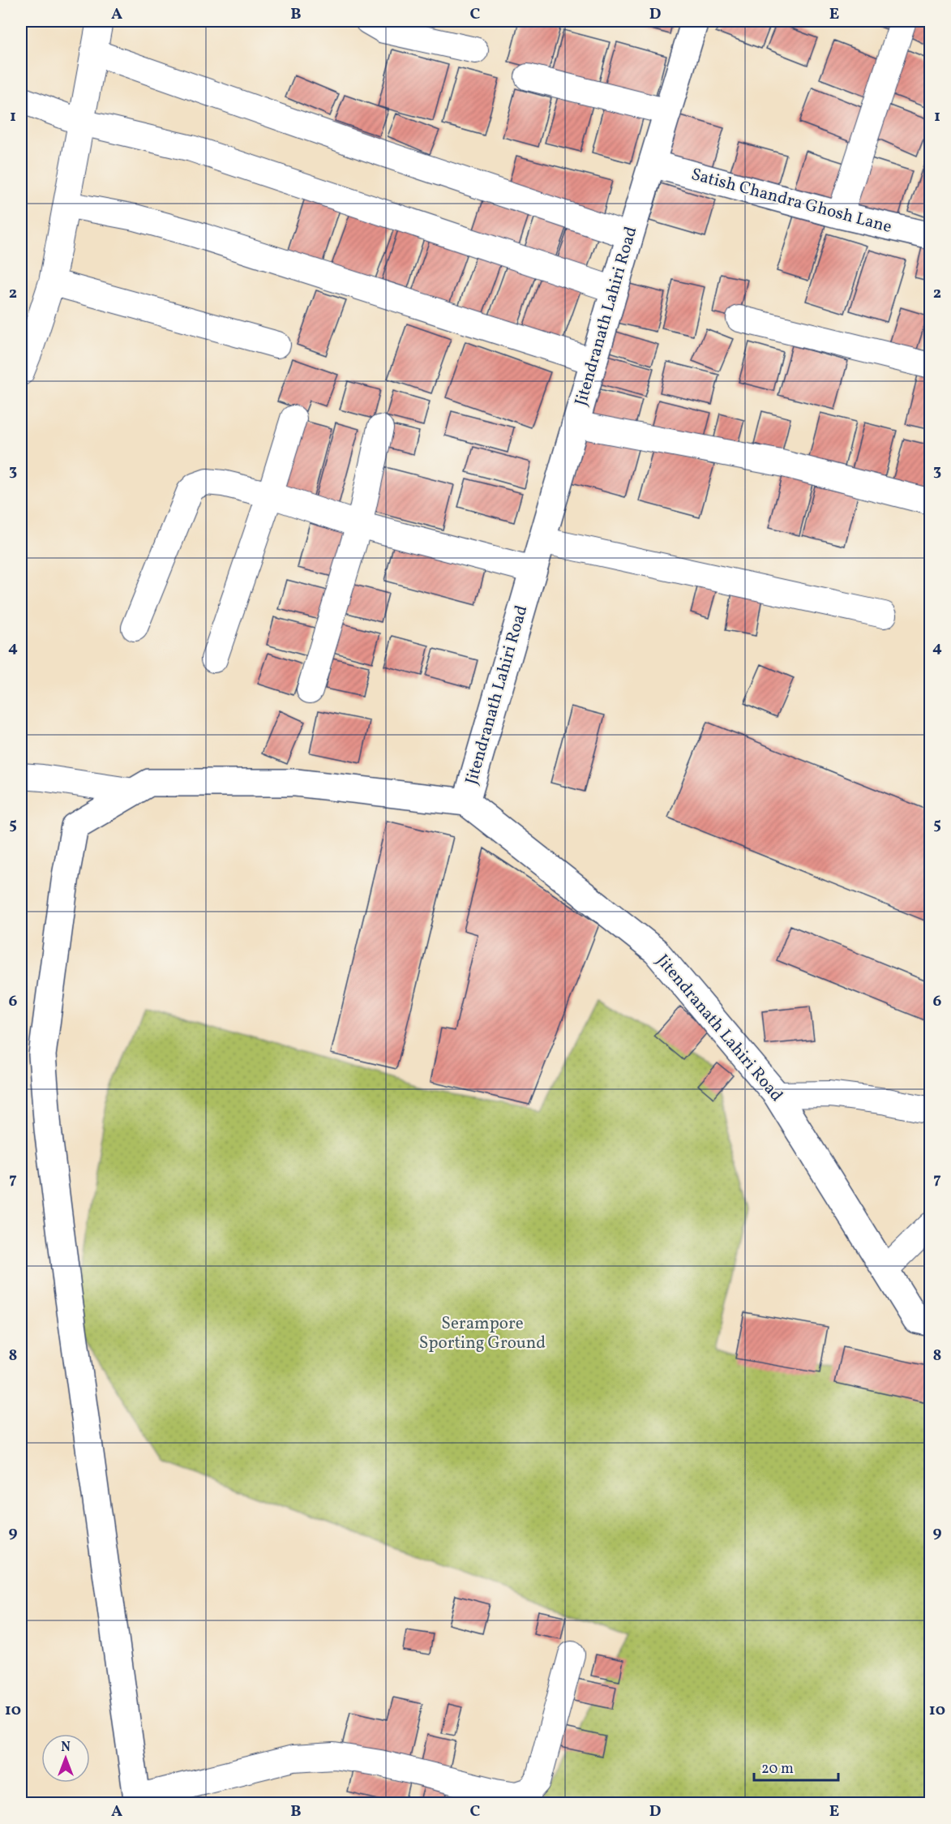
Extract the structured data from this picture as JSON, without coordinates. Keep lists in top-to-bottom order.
{
  "streets": {
    "street": ["Satish Chandra Ghosh Lane", "Jitendranath Lahiri Road"]
  },
  "crossings": [
    ["Satish Chandra Ghosh Lane", "Jitendranath Lahiri Road"]
  ],
  "parks": ["Serampore Sporting Ground"],
  "scale_bar": "20 m",
  "north": "top",
  "grid": {
    "columns": [
      "A",
      "B",
      "C",
      "D",
      "E"
    ],
    "rows": [
      "1",
      "2",
      "3",
      "4",
      "5",
      "6",
      "7",
      "8",
      "9",
      "10"
    ]
  }
}
